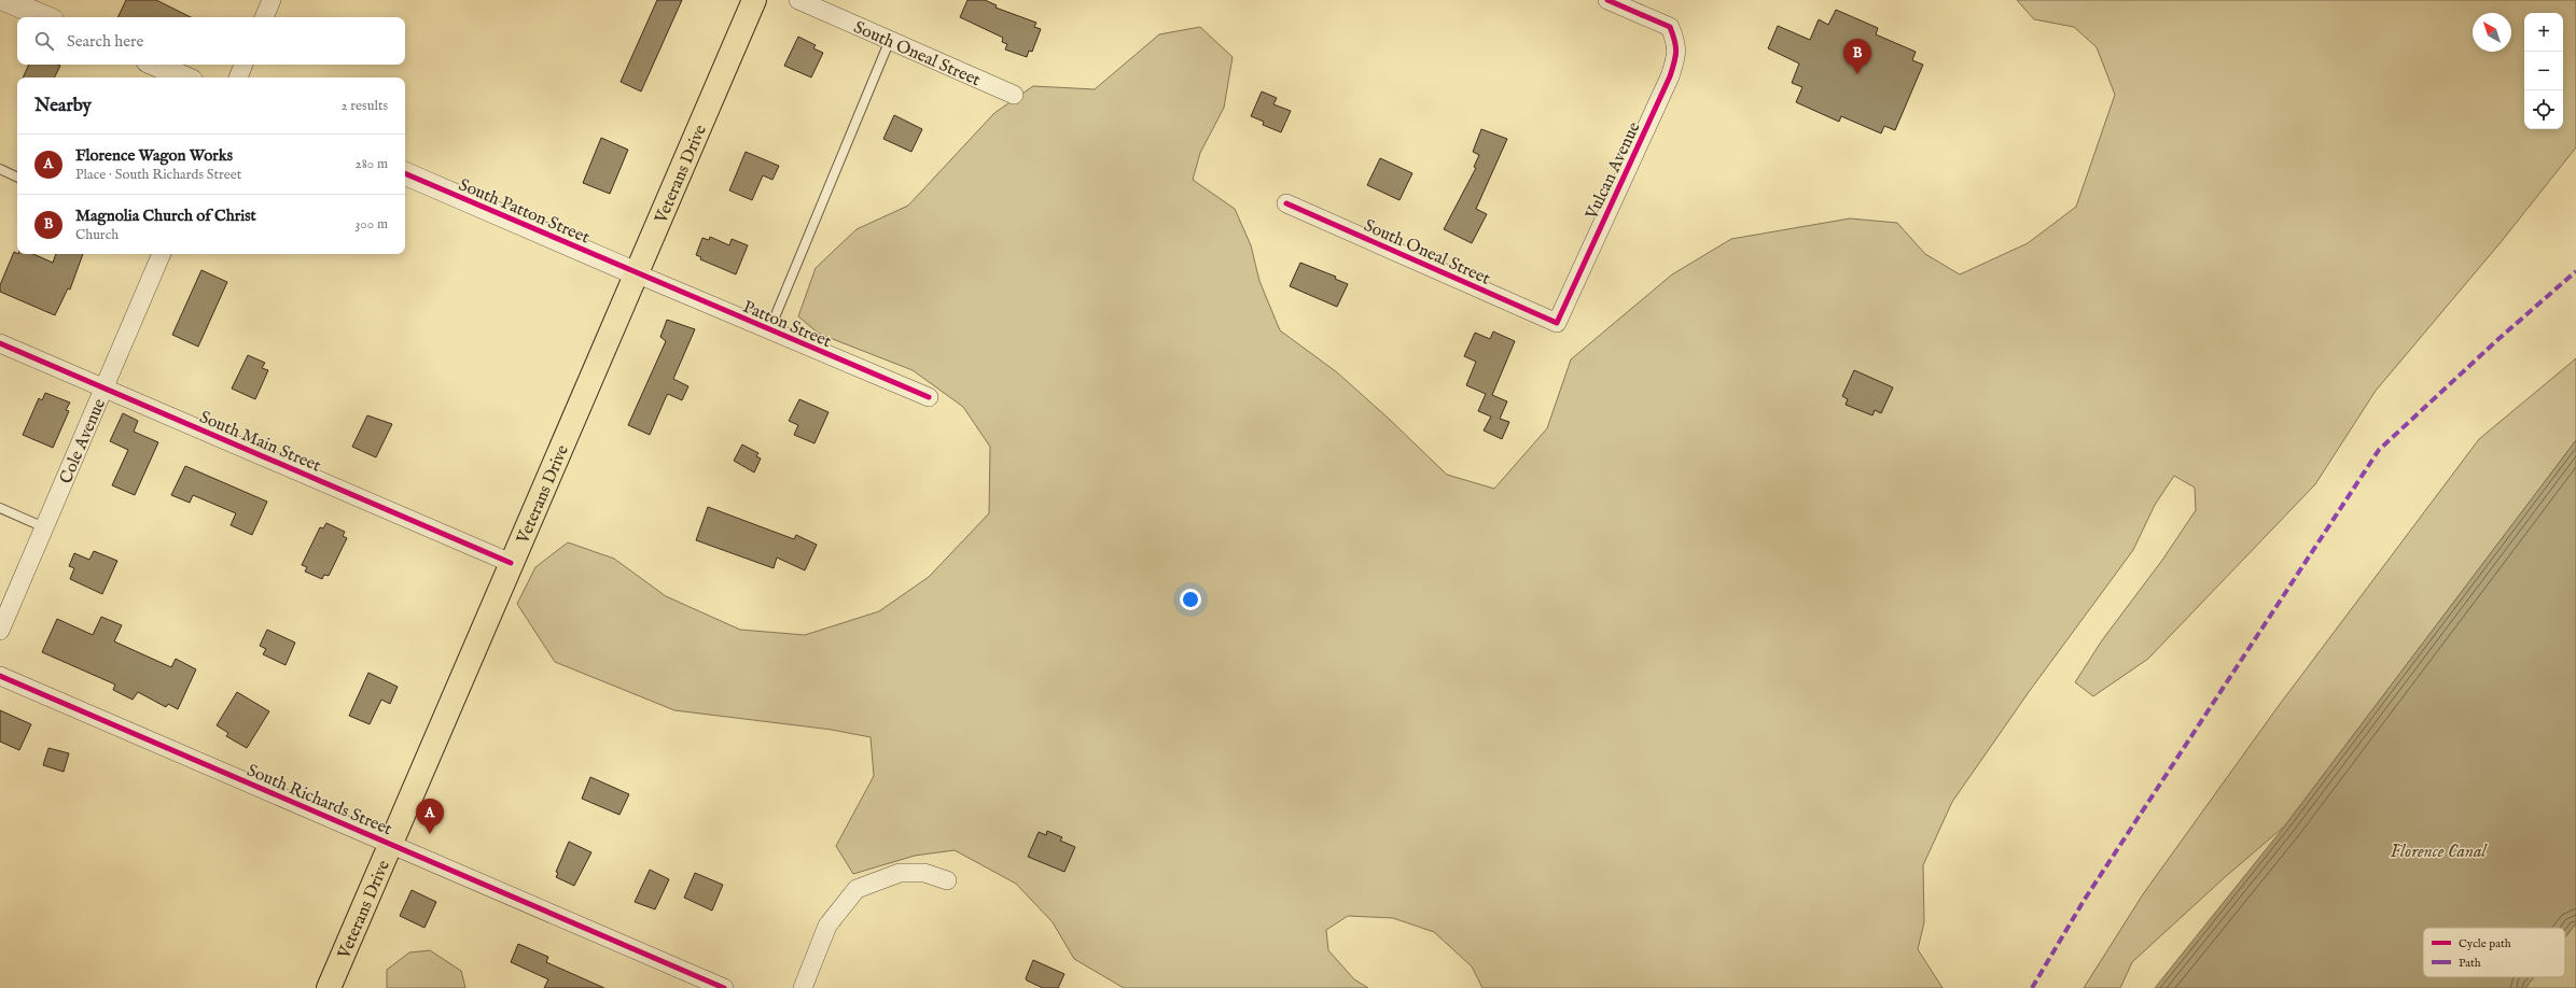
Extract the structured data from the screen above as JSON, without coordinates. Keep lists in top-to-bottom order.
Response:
{
  "streets": {
    "main road": ["Veterans Drive"],
    "street": [
      "South Oneal Street",
      "Vulcan Avenue",
      "South Patton Street",
      "Patton Street",
      "Cole Avenue",
      "South Main Street",
      "South Richards Street"
    ]
  },
  "crossings": [
    ["South Oneal Street", "Vulcan Avenue"],
    ["Veterans Drive", "South Patton Street"],
    ["Veterans Drive", "Patton Street"],
    ["Veterans Drive", "South Main Street"],
    ["Veterans Drive", "South Richards Street"],
    ["South Patton Street", "Patton Street"],
    ["Cole Avenue", "South Main Street"]
  ],
  "water": ["Florence Canal"],
  "legend": ["Cycle path", "Path"],
  "north": "top left",
  "page": {
    "map_buttons": ["+", "−"],
    "search": "Search here",
    "pins": ["B", "A"],
    "heading": ["Nearby", "2 results"],
    "list": [
      {
        "mark": "A",
        "name": "Florence Wagon Works",
        "note": "Place · South Richards Street",
        "value": "280 m"
      },
      {
        "mark": "B",
        "name": "Magnolia Church of Christ",
        "note": "Church",
        "value": "300 m"
      }
    ]
  }
}
